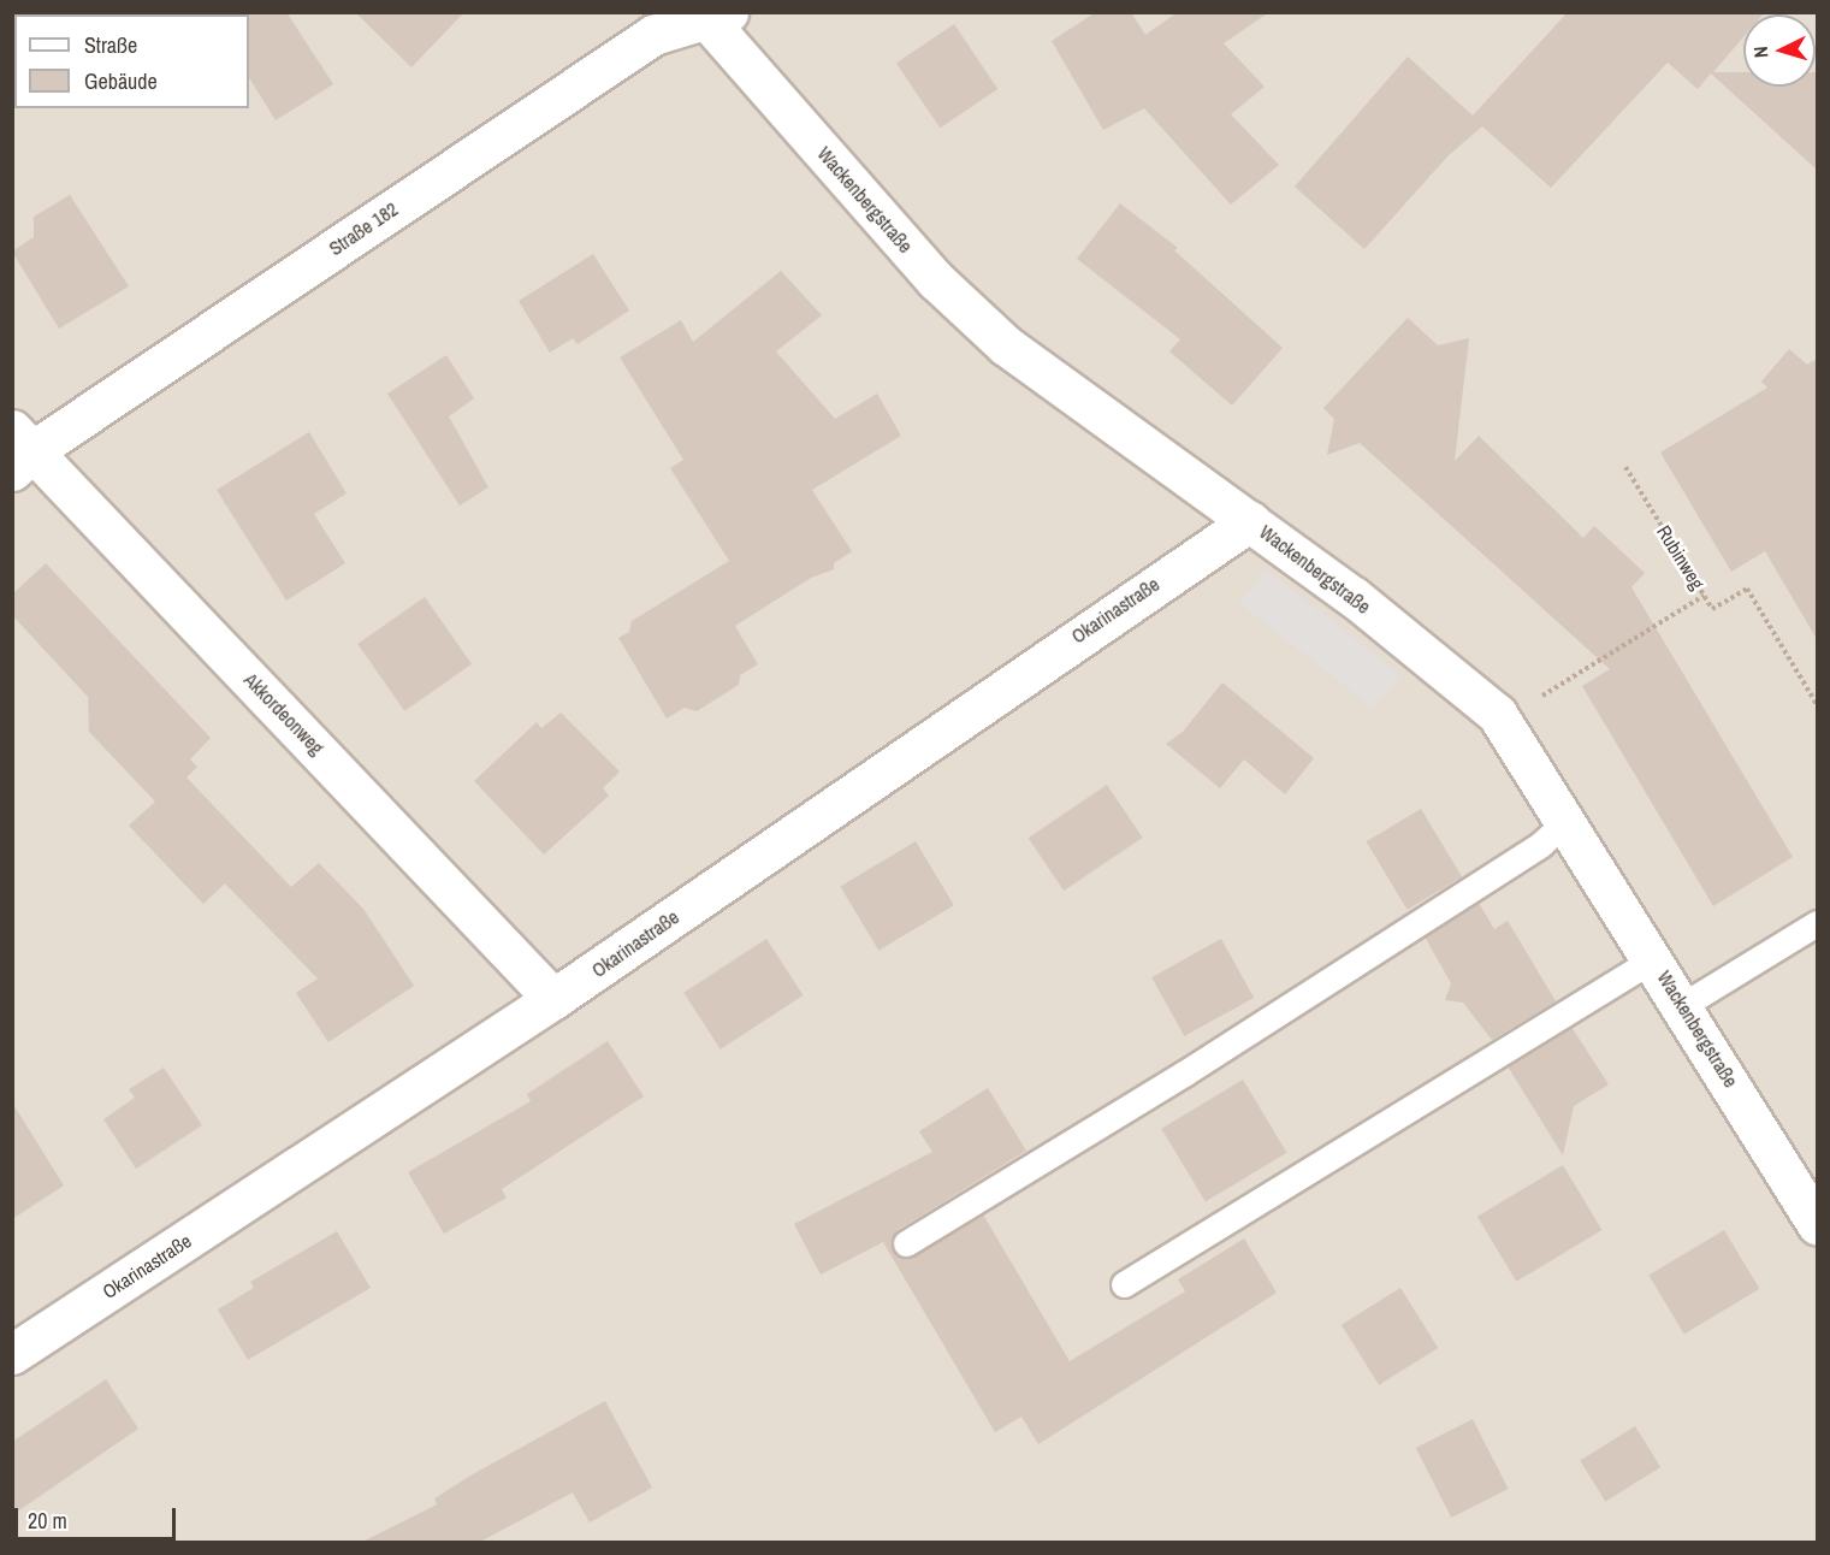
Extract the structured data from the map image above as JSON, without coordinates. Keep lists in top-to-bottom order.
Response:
{
  "streets": {
    "street": [
      "Wackenbergstraße",
      "Straße 182",
      "Okarinastraße",
      "Akkordeonweg"
    ],
    "path": ["Rubinweg"]
  },
  "crossings": [
    ["Wackenbergstraße", "Straße 182"],
    ["Wackenbergstraße", "Okarinastraße"],
    ["Straße 182", "Akkordeonweg"],
    ["Okarinastraße", "Akkordeonweg"]
  ],
  "legend": ["Straße", "Gebäude"],
  "scale_bar": "20 m",
  "north": "left"
}
